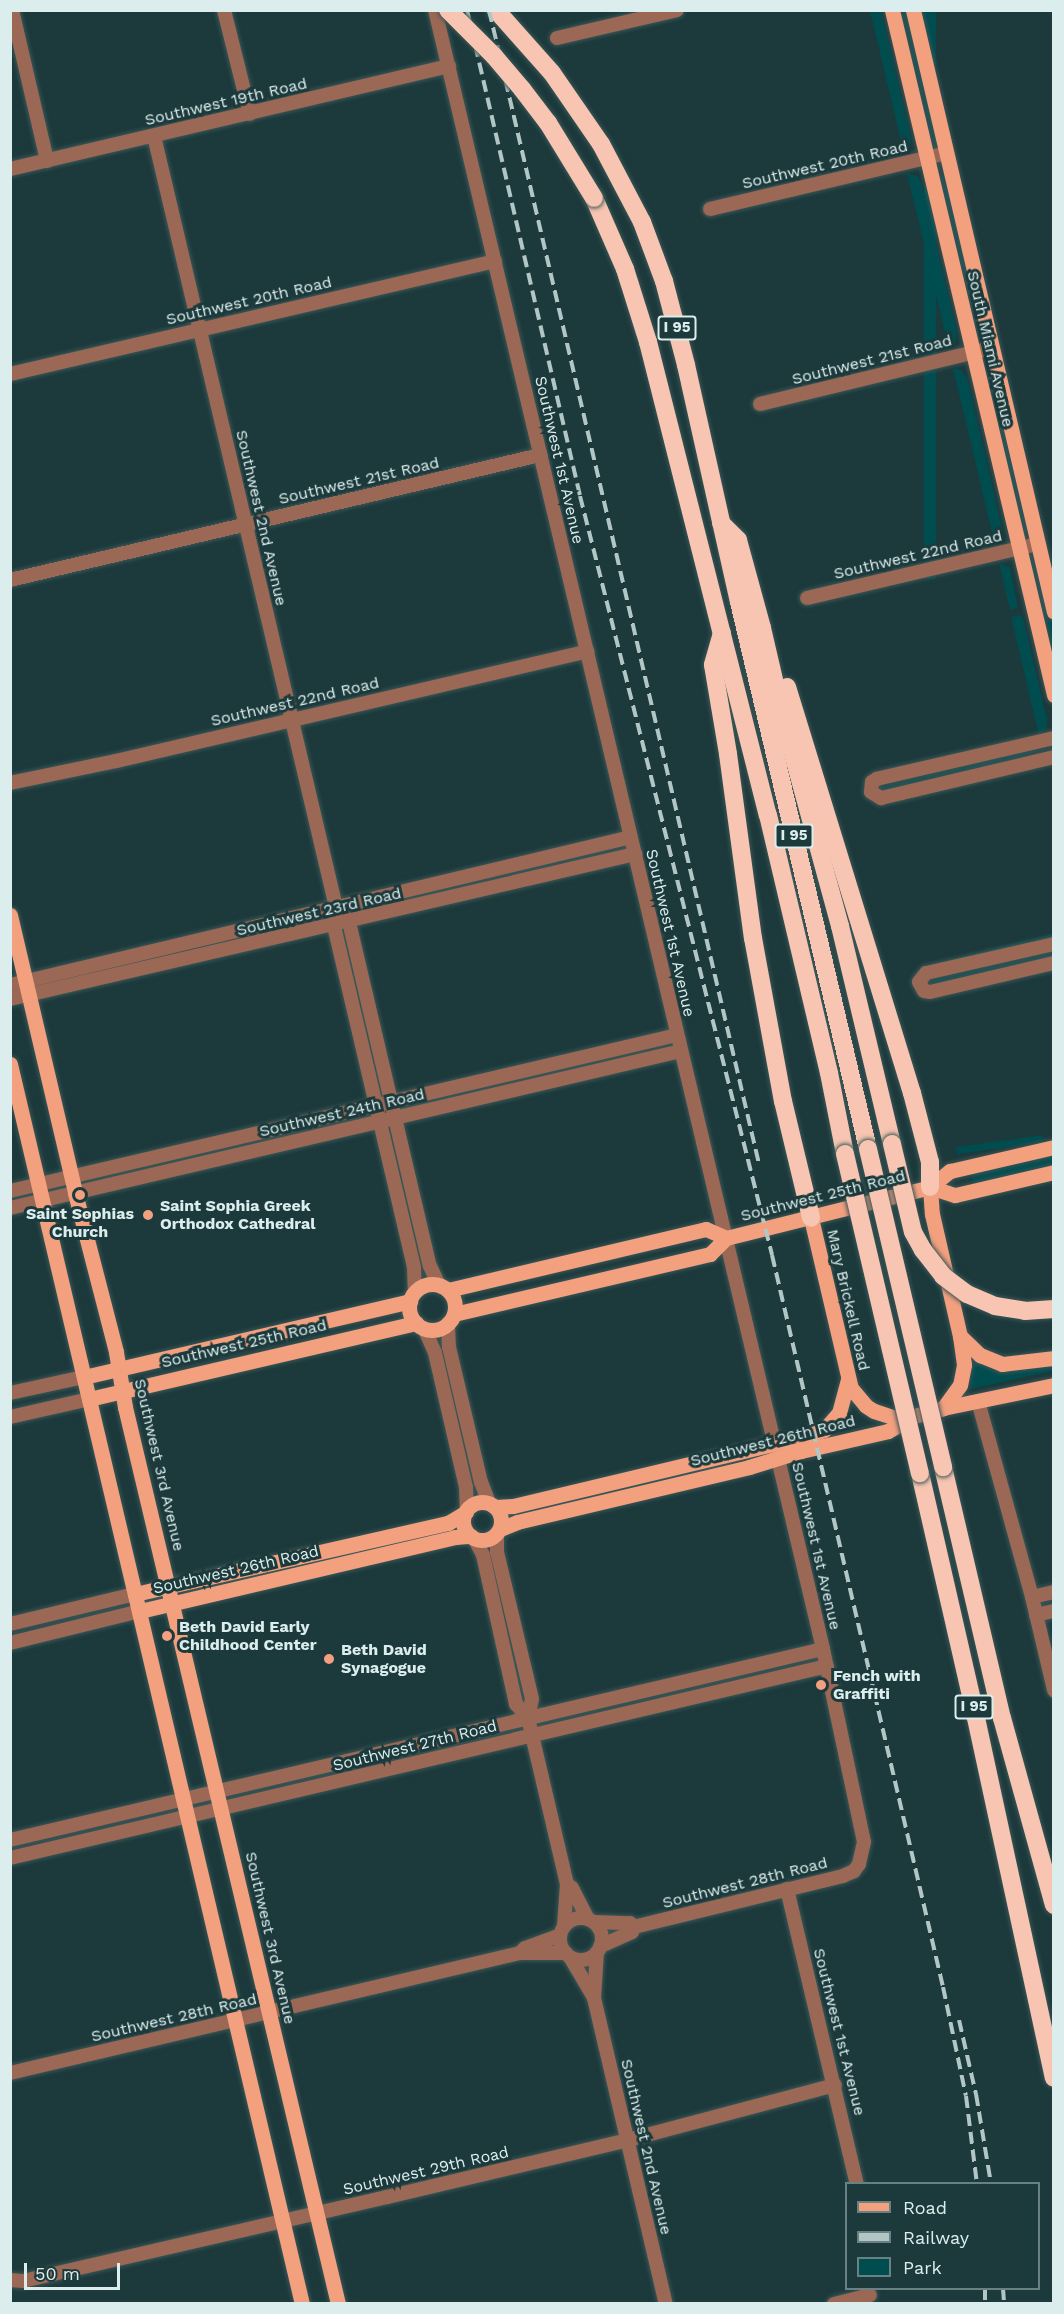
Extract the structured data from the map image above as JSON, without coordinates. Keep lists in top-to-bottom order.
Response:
{
  "streets": {
    "highway": ["I 95"],
    "main road": [
      "South Miami Avenue",
      "Southwest 25th Road",
      "Mary Brickell Road",
      "Southwest 26th Road",
      "Southwest 3rd Avenue"
    ],
    "street": [
      "Southwest 19th Road",
      "Southwest 20th Road",
      "Southwest 21st Road",
      "Southwest 1st Avenue",
      "Southwest 2nd Avenue",
      "Southwest 22nd Road",
      "Southwest 23rd Road",
      "Southwest 24th Road",
      "Southwest 27th Road",
      "Southwest 28th Road",
      "Southwest 29th Road"
    ]
  },
  "crossings": [
    ["Southwest 19th Road", "Southwest 1st Avenue"],
    ["Southwest 19th Road", "Southwest 2nd Avenue"],
    ["Southwest 20th Road", "South Miami Avenue"],
    ["Southwest 20th Road", "Southwest 1st Avenue"],
    ["Southwest 20th Road", "Southwest 2nd Avenue"],
    ["South Miami Avenue", "Southwest 21st Road"],
    ["South Miami Avenue", "Southwest 22nd Road"],
    ["Southwest 21st Road", "Southwest 1st Avenue"],
    ["Southwest 21st Road", "Southwest 2nd Avenue"],
    ["Southwest 1st Avenue", "Southwest 22nd Road"],
    ["Southwest 1st Avenue", "Southwest 23rd Road"],
    ["Southwest 1st Avenue", "Southwest 24th Road"],
    ["Southwest 1st Avenue", "Southwest 25th Road"],
    ["Southwest 1st Avenue", "Southwest 26th Road"],
    ["Southwest 1st Avenue", "Southwest 27th Road"],
    ["Southwest 1st Avenue", "Southwest 28th Road"],
    ["Southwest 1st Avenue", "Southwest 29th Road"],
    ["Southwest 2nd Avenue", "Southwest 22nd Road"],
    ["Southwest 2nd Avenue", "Southwest 23rd Road"],
    ["Southwest 2nd Avenue", "Southwest 24th Road"],
    ["Southwest 2nd Avenue", "Southwest 25th Road"],
    ["Southwest 2nd Avenue", "Southwest 28th Road"],
    ["Southwest 2nd Avenue", "Southwest 29th Road"],
    ["Southwest 23rd Road", "Southwest 3rd Avenue"],
    ["Southwest 24th Road", "Southwest 3rd Avenue"],
    ["Southwest 25th Road", "Mary Brickell Road"],
    ["Southwest 25th Road", "Southwest 3rd Avenue"],
    ["Mary Brickell Road", "Southwest 26th Road"],
    ["Southwest 26th Road", "Southwest 3rd Avenue"],
    ["Southwest 3rd Avenue", "Southwest 27th Road"],
    ["Southwest 3rd Avenue", "Southwest 28th Road"],
    ["Southwest 3rd Avenue", "Southwest 29th Road"]
  ],
  "places": [
    "Saint Sophias Church",
    "Saint Sophia Greek Orthodox Cathedral",
    "Beth David Early Childhood Center",
    "Beth David Synagogue",
    "Fench with Graffiti"
  ],
  "legend": ["Road", "Railway", "Park"],
  "scale_bar": "50 m"
}
